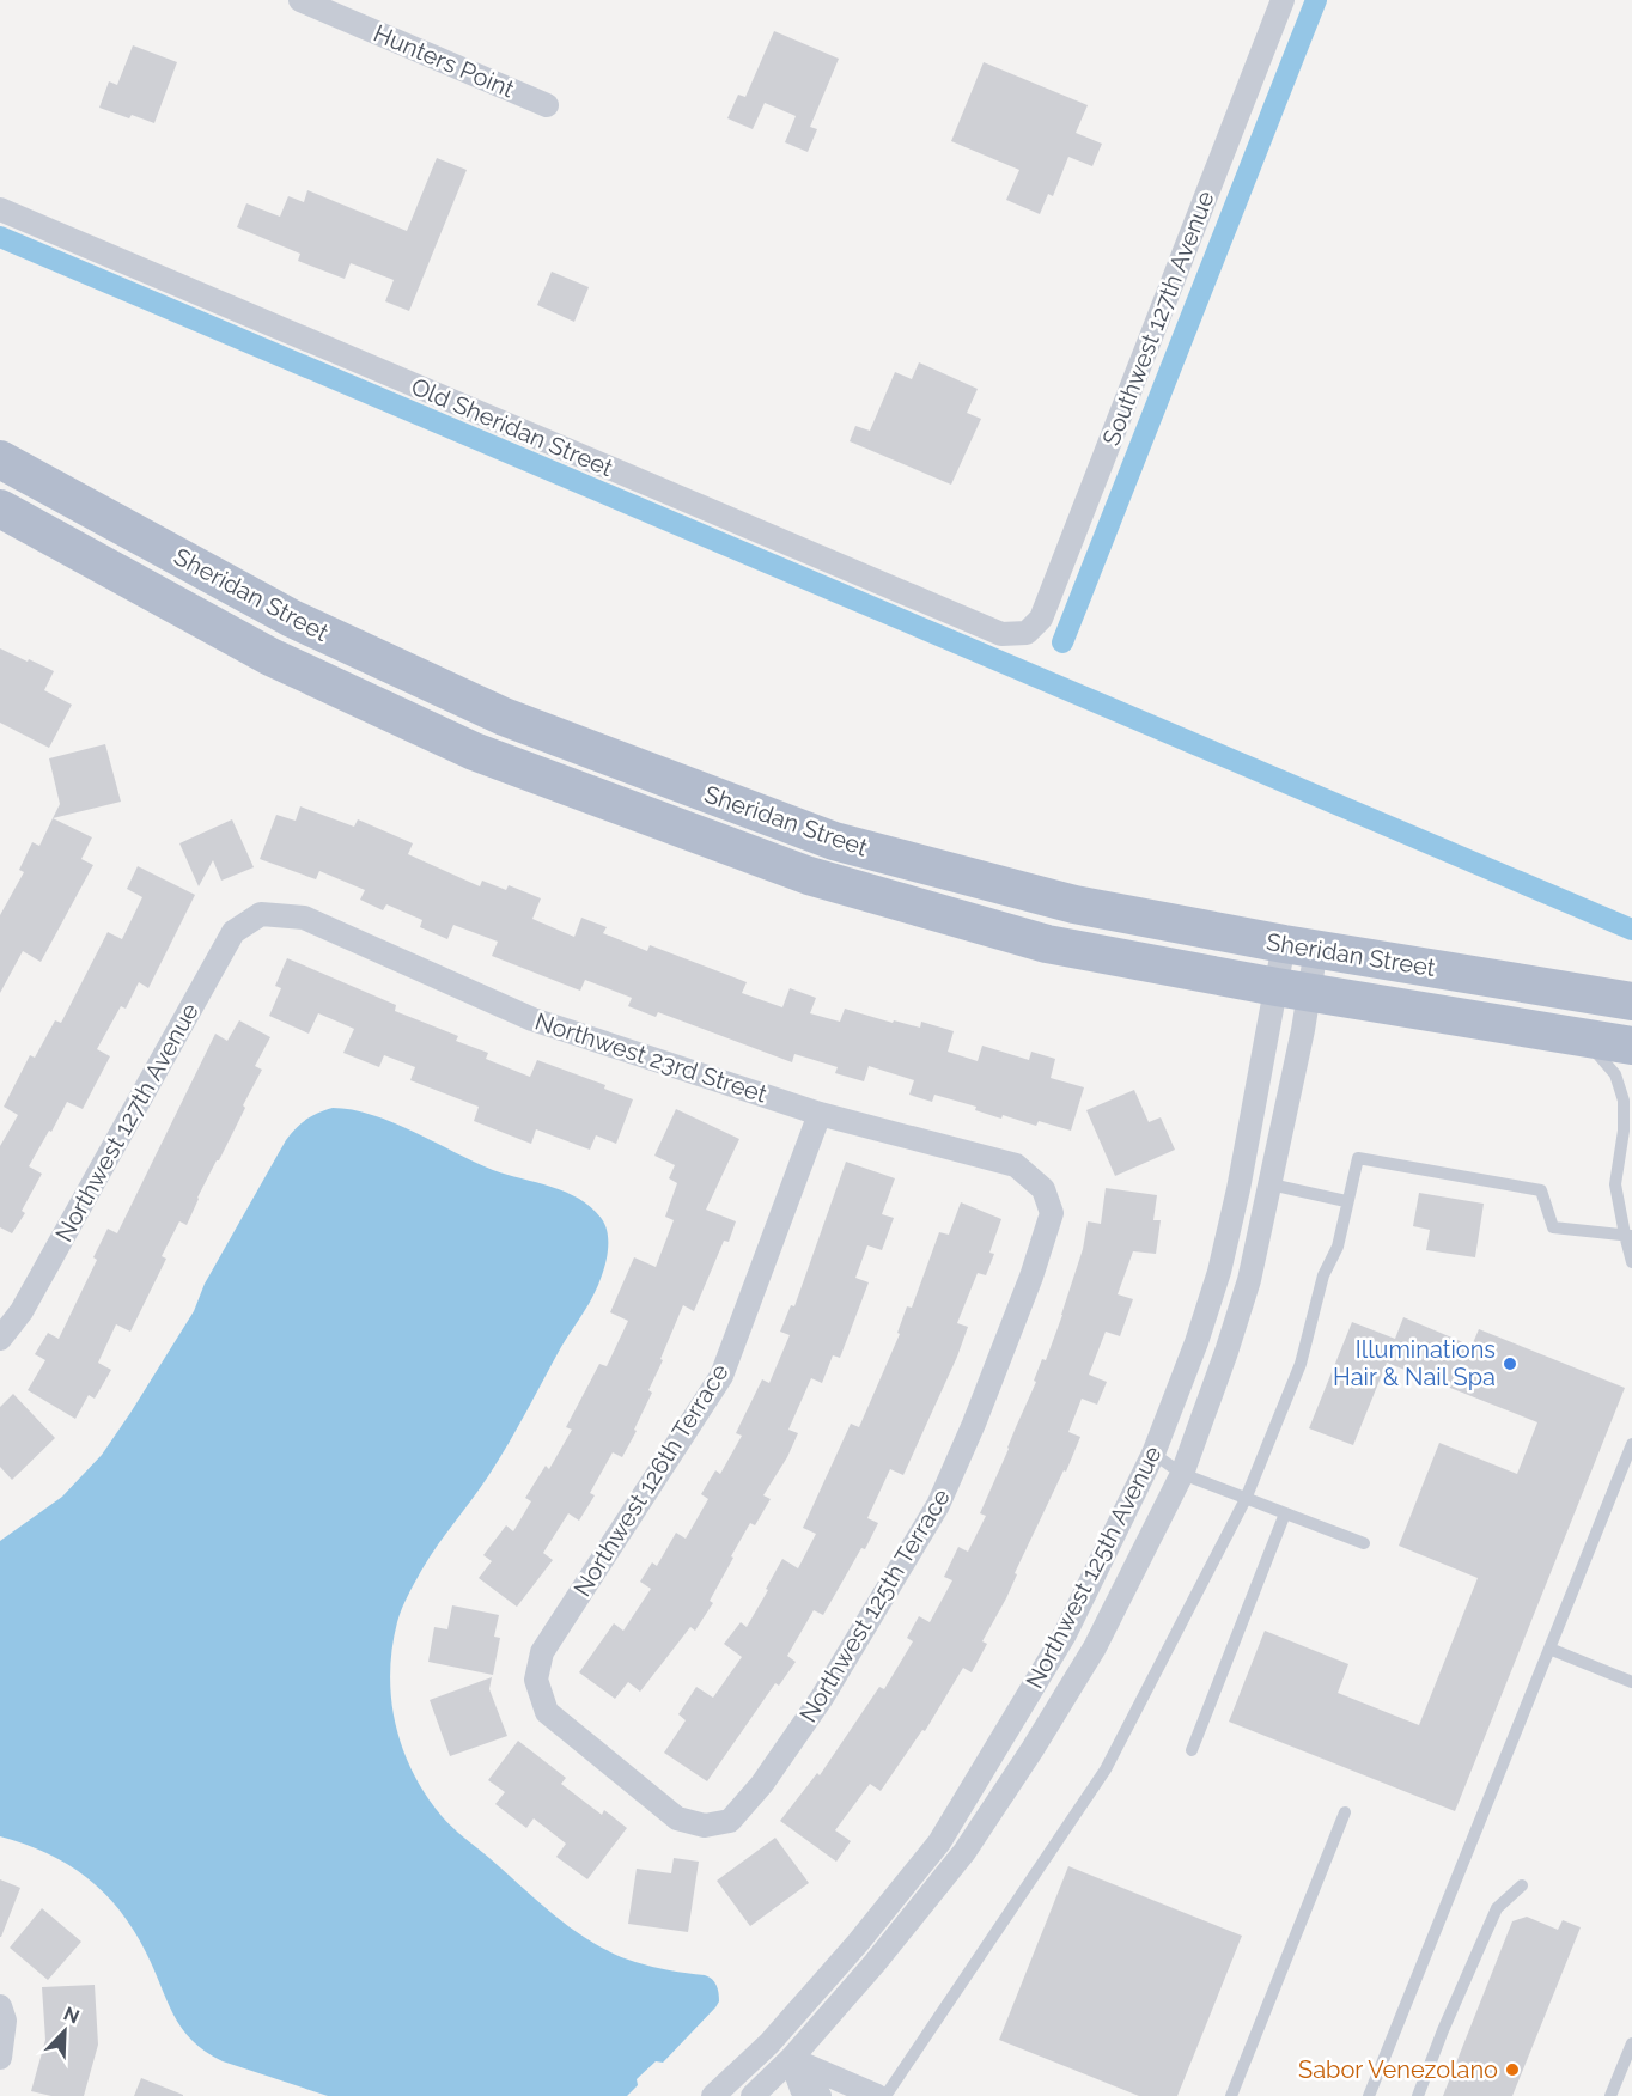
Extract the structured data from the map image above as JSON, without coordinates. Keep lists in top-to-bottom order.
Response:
{
  "streets": {
    "main road": ["Sheridan Street"],
    "street": [
      "Hunters Point",
      "Southwest 127th Avenue",
      "Old Sheridan Street",
      "Northwest 23rd Street",
      "Northwest 127th Avenue",
      "Northwest 126th Terrace",
      "Northwest 125th Avenue",
      "Northwest 125th Terrace"
    ]
  },
  "crossings": [
    ["Southwest 127th Avenue", "Old Sheridan Street"],
    ["Sheridan Street", "Northwest 125th Avenue"],
    ["Northwest 23rd Street", "Northwest 127th Avenue"],
    ["Northwest 23rd Street", "Northwest 126th Terrace"],
    ["Northwest 23rd Street", "Northwest 125th Terrace"],
    ["Northwest 126th Terrace", "Northwest 125th Terrace"]
  ],
  "places": ["Illuminations Hair & Nail Spa", "Sabor Venezolano"],
  "north": "top right"
}
